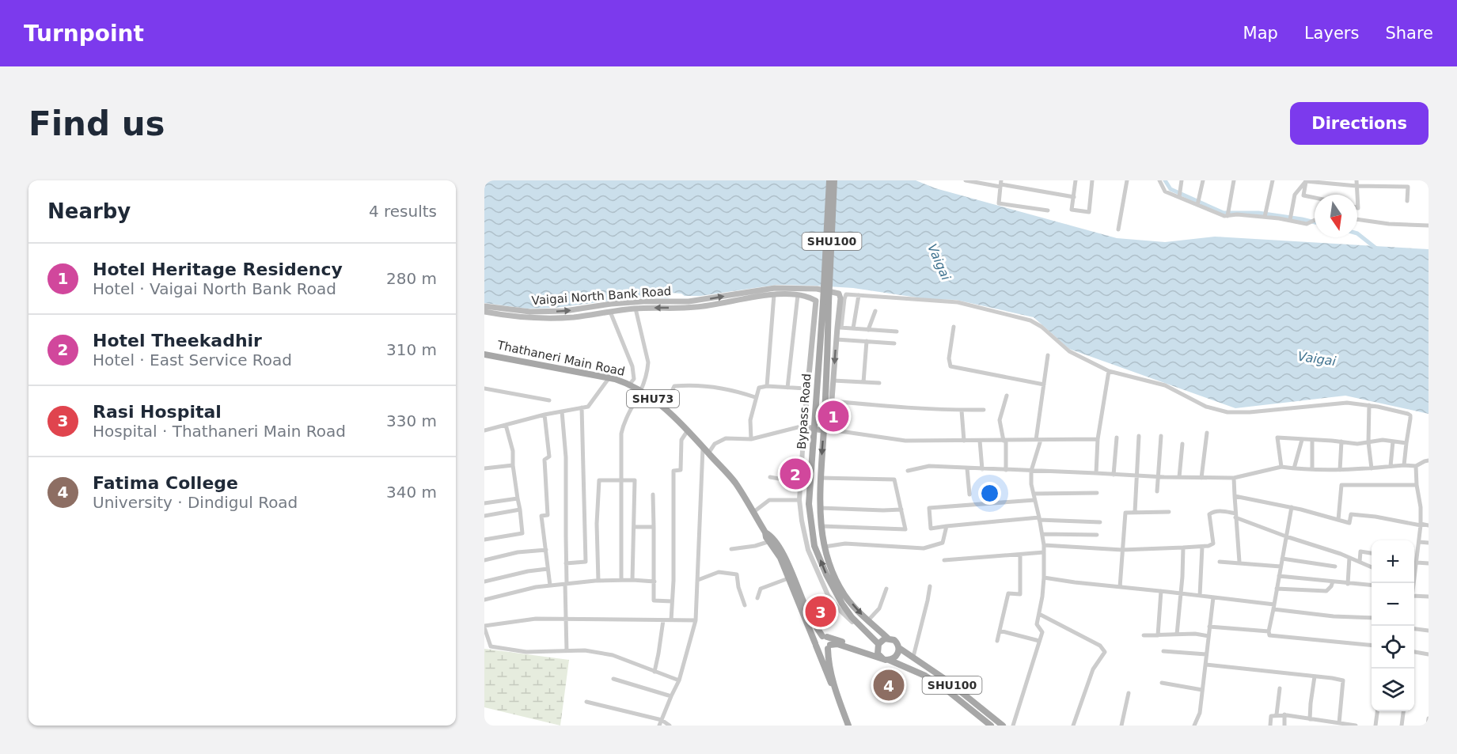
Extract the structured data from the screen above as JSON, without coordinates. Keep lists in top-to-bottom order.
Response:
{
  "streets": {
    "main road": [
      "SHU100",
      "Vaigai North Bank Road",
      "Thathaneri Main Road",
      "SHU73",
      "Bypass Road"
    ]
  },
  "crossings": [
    ["SHU100", "Bypass Road"],
    ["Vaigai North Bank Road", "Bypass Road"],
    ["Thathaneri Main Road", "SHU73"]
  ],
  "water": ["Vaigai"],
  "north": "bottom",
  "page": {
    "header": "Turnpoint",
    "nav": ["Map", "Layers", "Share"],
    "buttons": "Directions",
    "title": "Find us",
    "heading": ["Nearby", "4 results"],
    "list": [
      {
        "mark": "1",
        "name": "Hotel Heritage Residency",
        "note": "Hotel · Vaigai North Bank Road",
        "value": "280 m"
      },
      {
        "mark": "2",
        "name": "Hotel Theekadhir",
        "note": "Hotel · East Service Road",
        "value": "310 m"
      },
      {
        "mark": "3",
        "name": "Rasi Hospital",
        "note": "Hospital · Thathaneri Main Road",
        "value": "330 m"
      },
      {
        "mark": "4",
        "name": "Fatima College",
        "note": "University · Dindigul Road",
        "value": "340 m"
      }
    ],
    "pins": [
      "1",
      "2",
      "3",
      "4"
    ],
    "map_buttons": ["+", "−"]
  }
}
